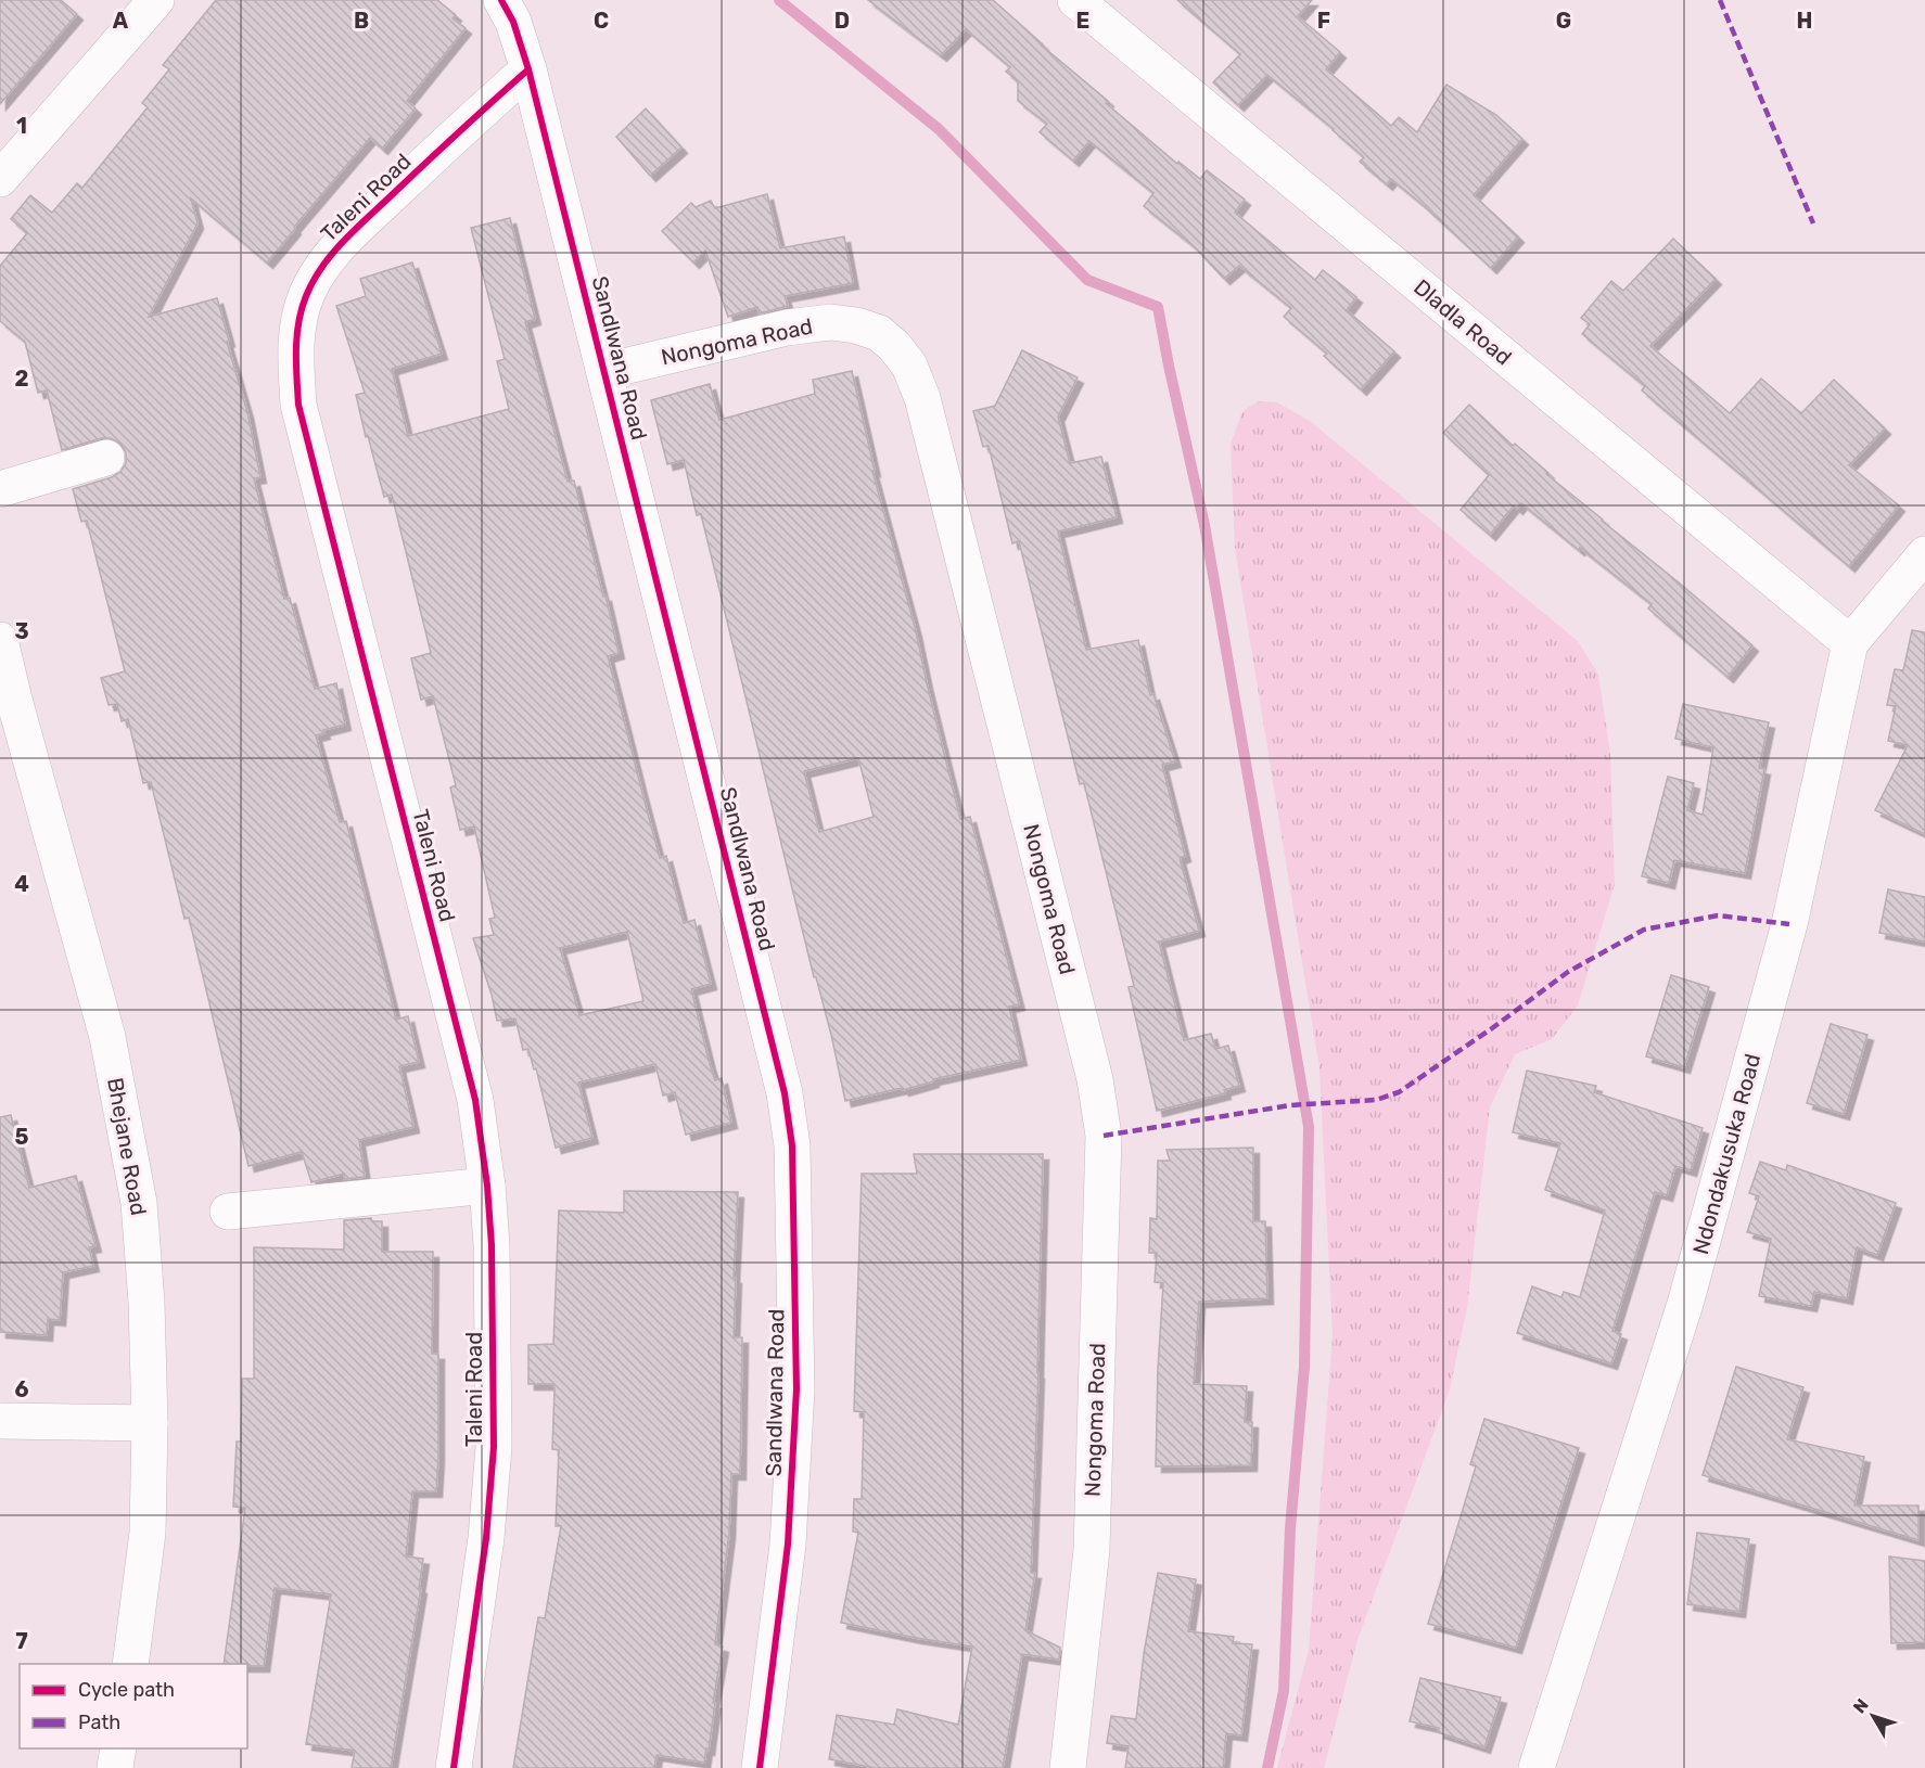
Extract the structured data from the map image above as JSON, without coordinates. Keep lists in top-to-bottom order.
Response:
{
  "streets": {
    "street": [
      "Taleni Road",
      "Dladla Road",
      "Nongoma Road",
      "Sandlwana Road",
      "Bhejane Road",
      "Ndondakusuka Road"
    ]
  },
  "crossings": [
    ["Taleni Road", "Sandlwana Road"],
    ["Dladla Road", "Ndondakusuka Road"],
    ["Nongoma Road", "Sandlwana Road"]
  ],
  "legend": ["Cycle path", "Path"],
  "north": "top left",
  "grid": {
    "columns": [
      "A",
      "B",
      "C",
      "D",
      "E",
      "F",
      "G",
      "H"
    ],
    "rows": [
      "1",
      "2",
      "3",
      "4",
      "5",
      "6",
      "7"
    ]
  }
}
